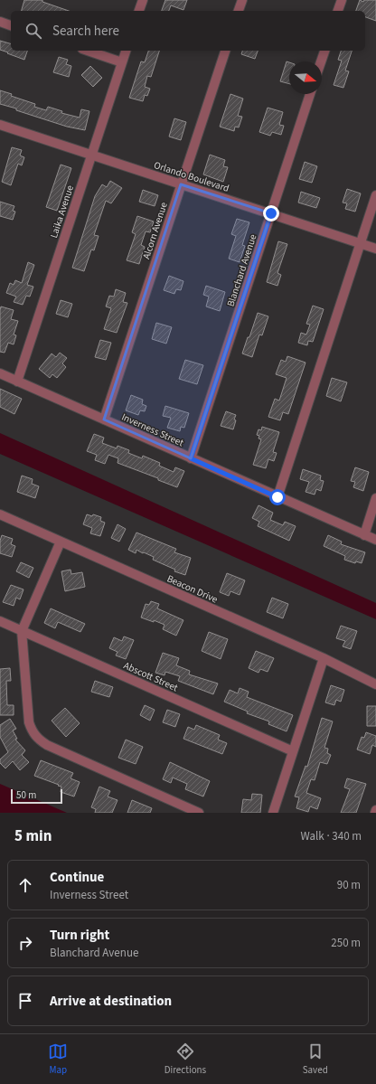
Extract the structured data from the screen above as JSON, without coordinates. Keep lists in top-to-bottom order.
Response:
{
  "streets": {
    "street": [
      "Orlando Boulevard",
      "Laika Avenue",
      "Alcorn Avenue",
      "Blanchard Avenue",
      "Inverness Street",
      "Beacon Drive",
      "Abscott Street"
    ]
  },
  "crossings": [
    ["Orlando Boulevard", "Laika Avenue"],
    ["Orlando Boulevard", "Alcorn Avenue"],
    ["Orlando Boulevard", "Blanchard Avenue"],
    ["Laika Avenue", "Inverness Street"],
    ["Alcorn Avenue", "Inverness Street"],
    ["Blanchard Avenue", "Inverness Street"]
  ],
  "scale_bar": "50 m",
  "north": "right",
  "page": {
    "search": "Search here",
    "scale": "50 m",
    "heading": ["5 min", "Walk · 340 m"],
    "list": [
      ["Continue", "Inverness Street", "90 m"],
      ["Turn right", "Blanchard Avenue", "250 m"],
      "Arrive at destination"
    ],
    "nav": ["Map", "Directions", "Saved"]
  }
}
